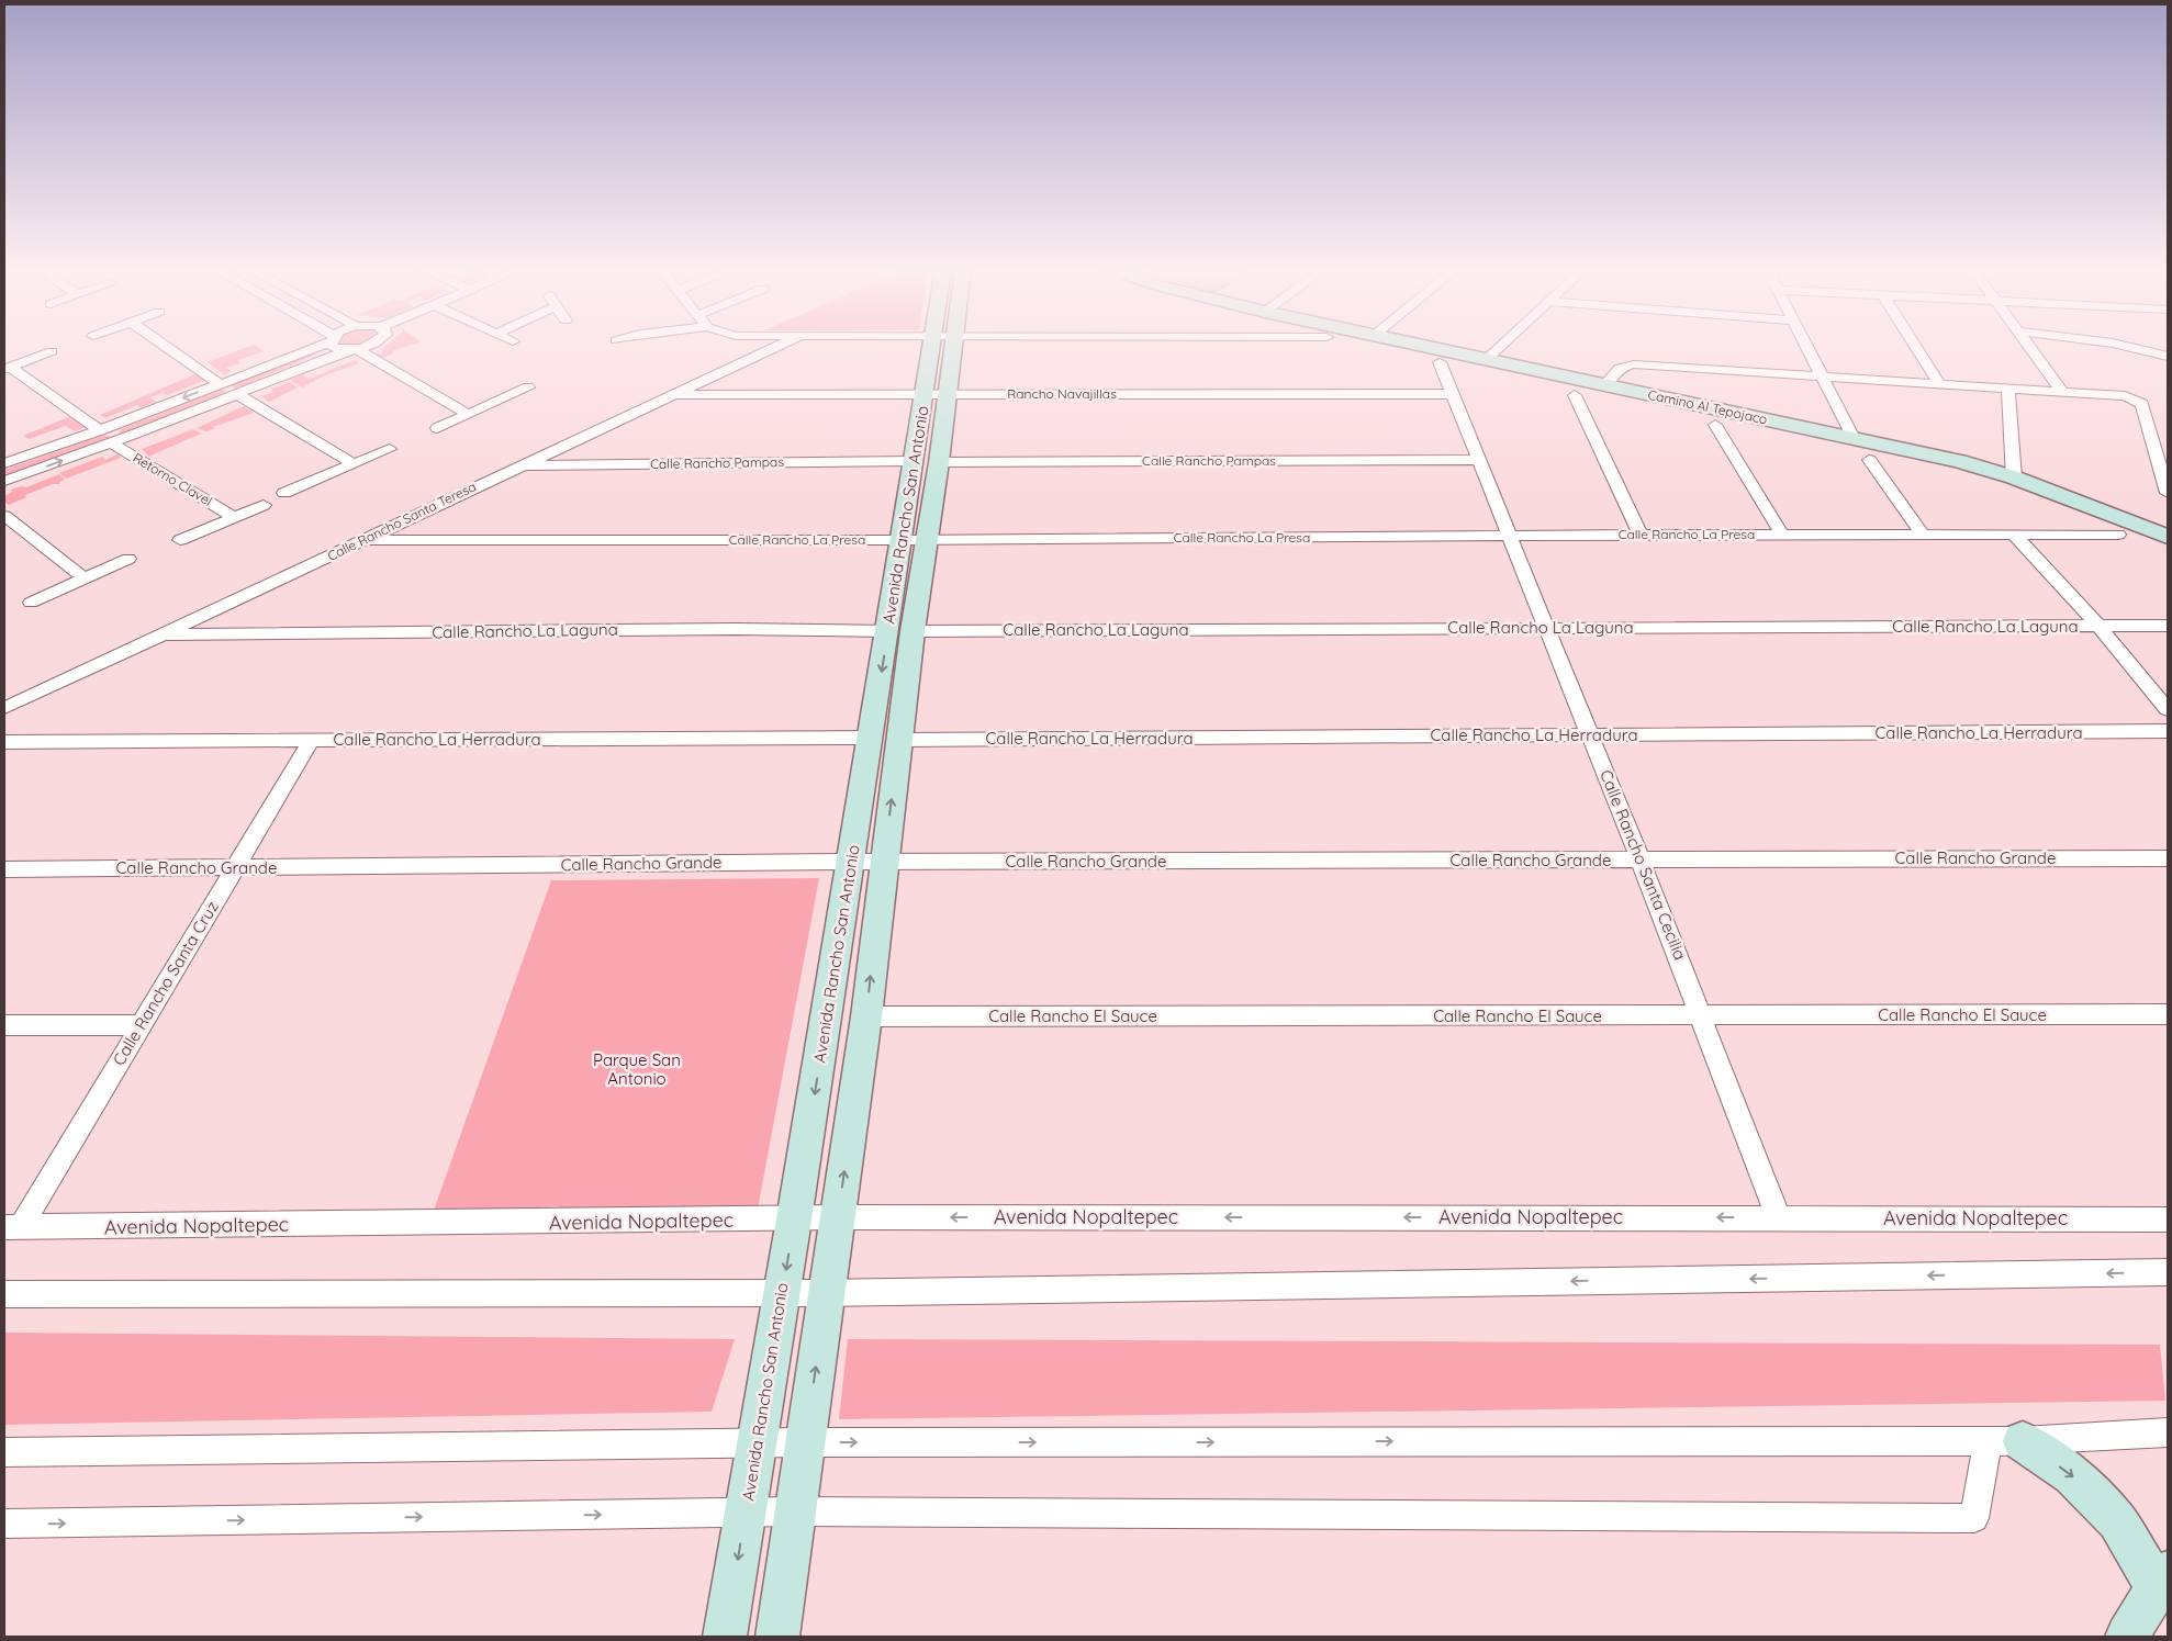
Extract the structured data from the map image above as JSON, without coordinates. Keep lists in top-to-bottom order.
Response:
{
  "streets": {
    "street": [
      "Rancho Navajillas",
      "Camino Al Tepojaco",
      "Calle Rancho Pampas",
      "Retorno Clavel",
      "Avenida Rancho San Antonio",
      "Calle Rancho Santa Teresa",
      "Calle Rancho La Presa",
      "Calle Rancho La Laguna",
      "Calle Rancho La Herradura",
      "Calle Rancho Grande",
      "Calle Rancho Santa Cecilia",
      "Calle Rancho Santa Cruz",
      "Calle Rancho El Sauce",
      "Avenida Nopaltepec"
    ]
  },
  "crossings": [
    ["Rancho Navajillas", "Avenida Rancho San Antonio"],
    ["Rancho Navajillas", "Calle Rancho Santa Teresa"],
    ["Rancho Navajillas", "Calle Rancho Santa Cecilia"],
    ["Calle Rancho Pampas", "Avenida Rancho San Antonio"],
    ["Calle Rancho Pampas", "Calle Rancho Santa Teresa"],
    ["Calle Rancho Pampas", "Calle Rancho Santa Cecilia"],
    ["Avenida Rancho San Antonio", "Calle Rancho La Presa"],
    ["Avenida Rancho San Antonio", "Calle Rancho La Laguna"],
    ["Avenida Rancho San Antonio", "Calle Rancho La Herradura"],
    ["Avenida Rancho San Antonio", "Calle Rancho Grande"],
    ["Avenida Rancho San Antonio", "Calle Rancho El Sauce"],
    ["Avenida Rancho San Antonio", "Avenida Nopaltepec"],
    ["Calle Rancho Santa Teresa", "Calle Rancho La Presa"],
    ["Calle Rancho Santa Teresa", "Calle Rancho La Laguna"],
    ["Calle Rancho La Presa", "Calle Rancho Santa Cecilia"],
    ["Calle Rancho La Laguna", "Calle Rancho Santa Cecilia"],
    ["Calle Rancho La Herradura", "Calle Rancho Santa Cecilia"],
    ["Calle Rancho La Herradura", "Calle Rancho Santa Cruz"],
    ["Calle Rancho Grande", "Calle Rancho Santa Cecilia"],
    ["Calle Rancho Grande", "Calle Rancho Santa Cruz"],
    ["Calle Rancho Santa Cecilia", "Calle Rancho El Sauce"],
    ["Calle Rancho Santa Cecilia", "Avenida Nopaltepec"],
    ["Calle Rancho Santa Cruz", "Avenida Nopaltepec"]
  ],
  "parks": ["Parque San Antonio"]
}
